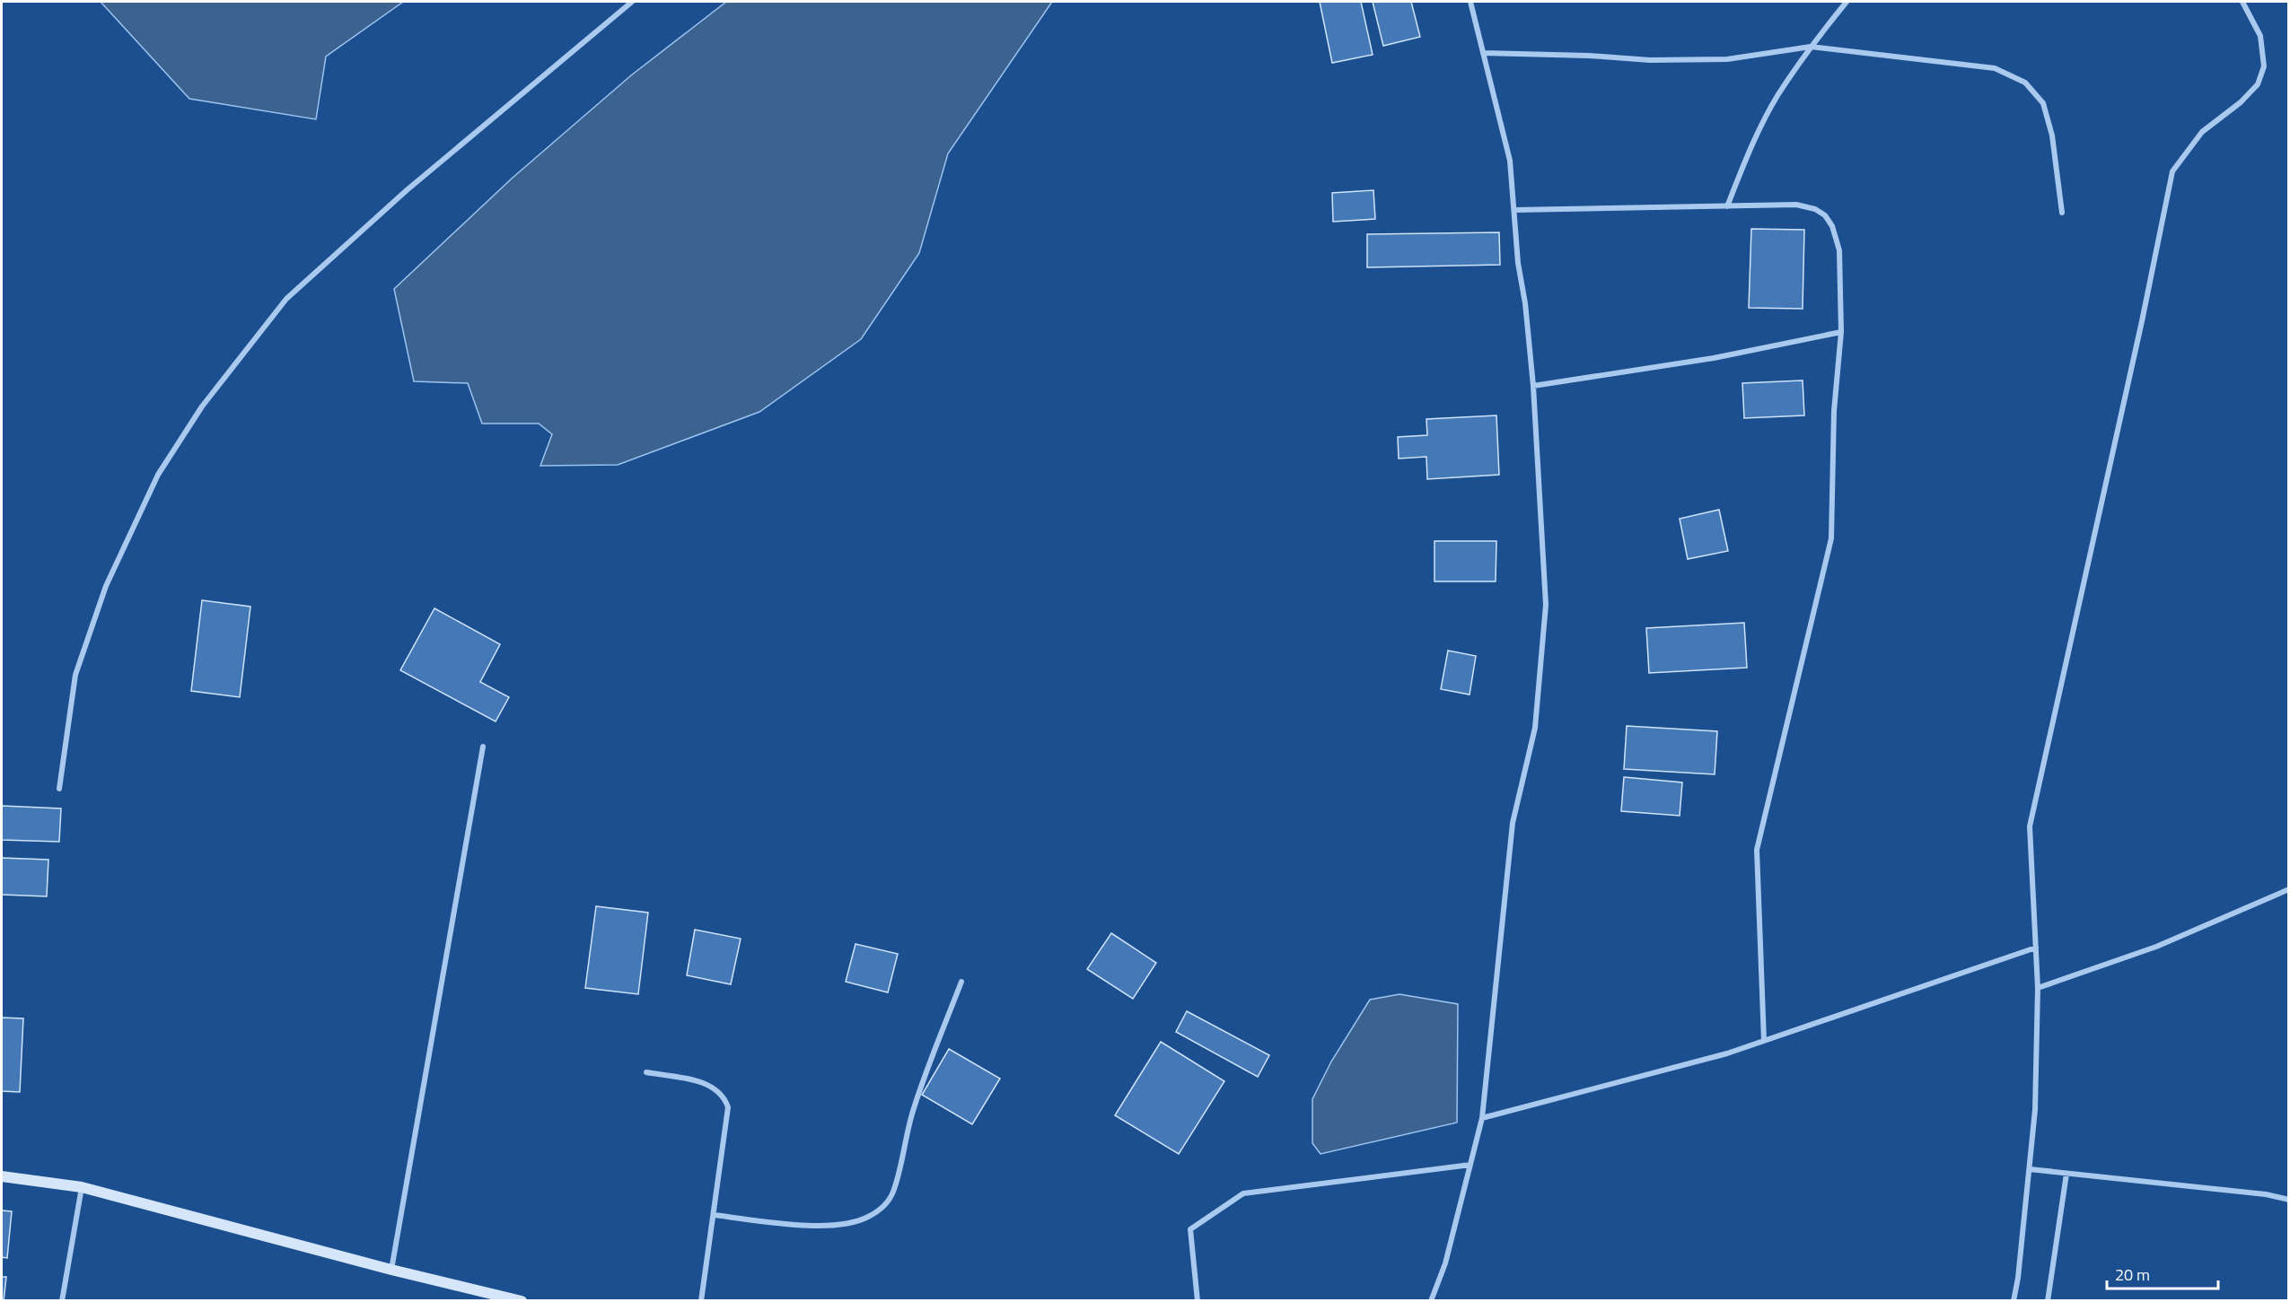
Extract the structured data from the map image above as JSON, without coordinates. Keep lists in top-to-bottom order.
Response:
{
  "scale_bar": "20 m"
}
